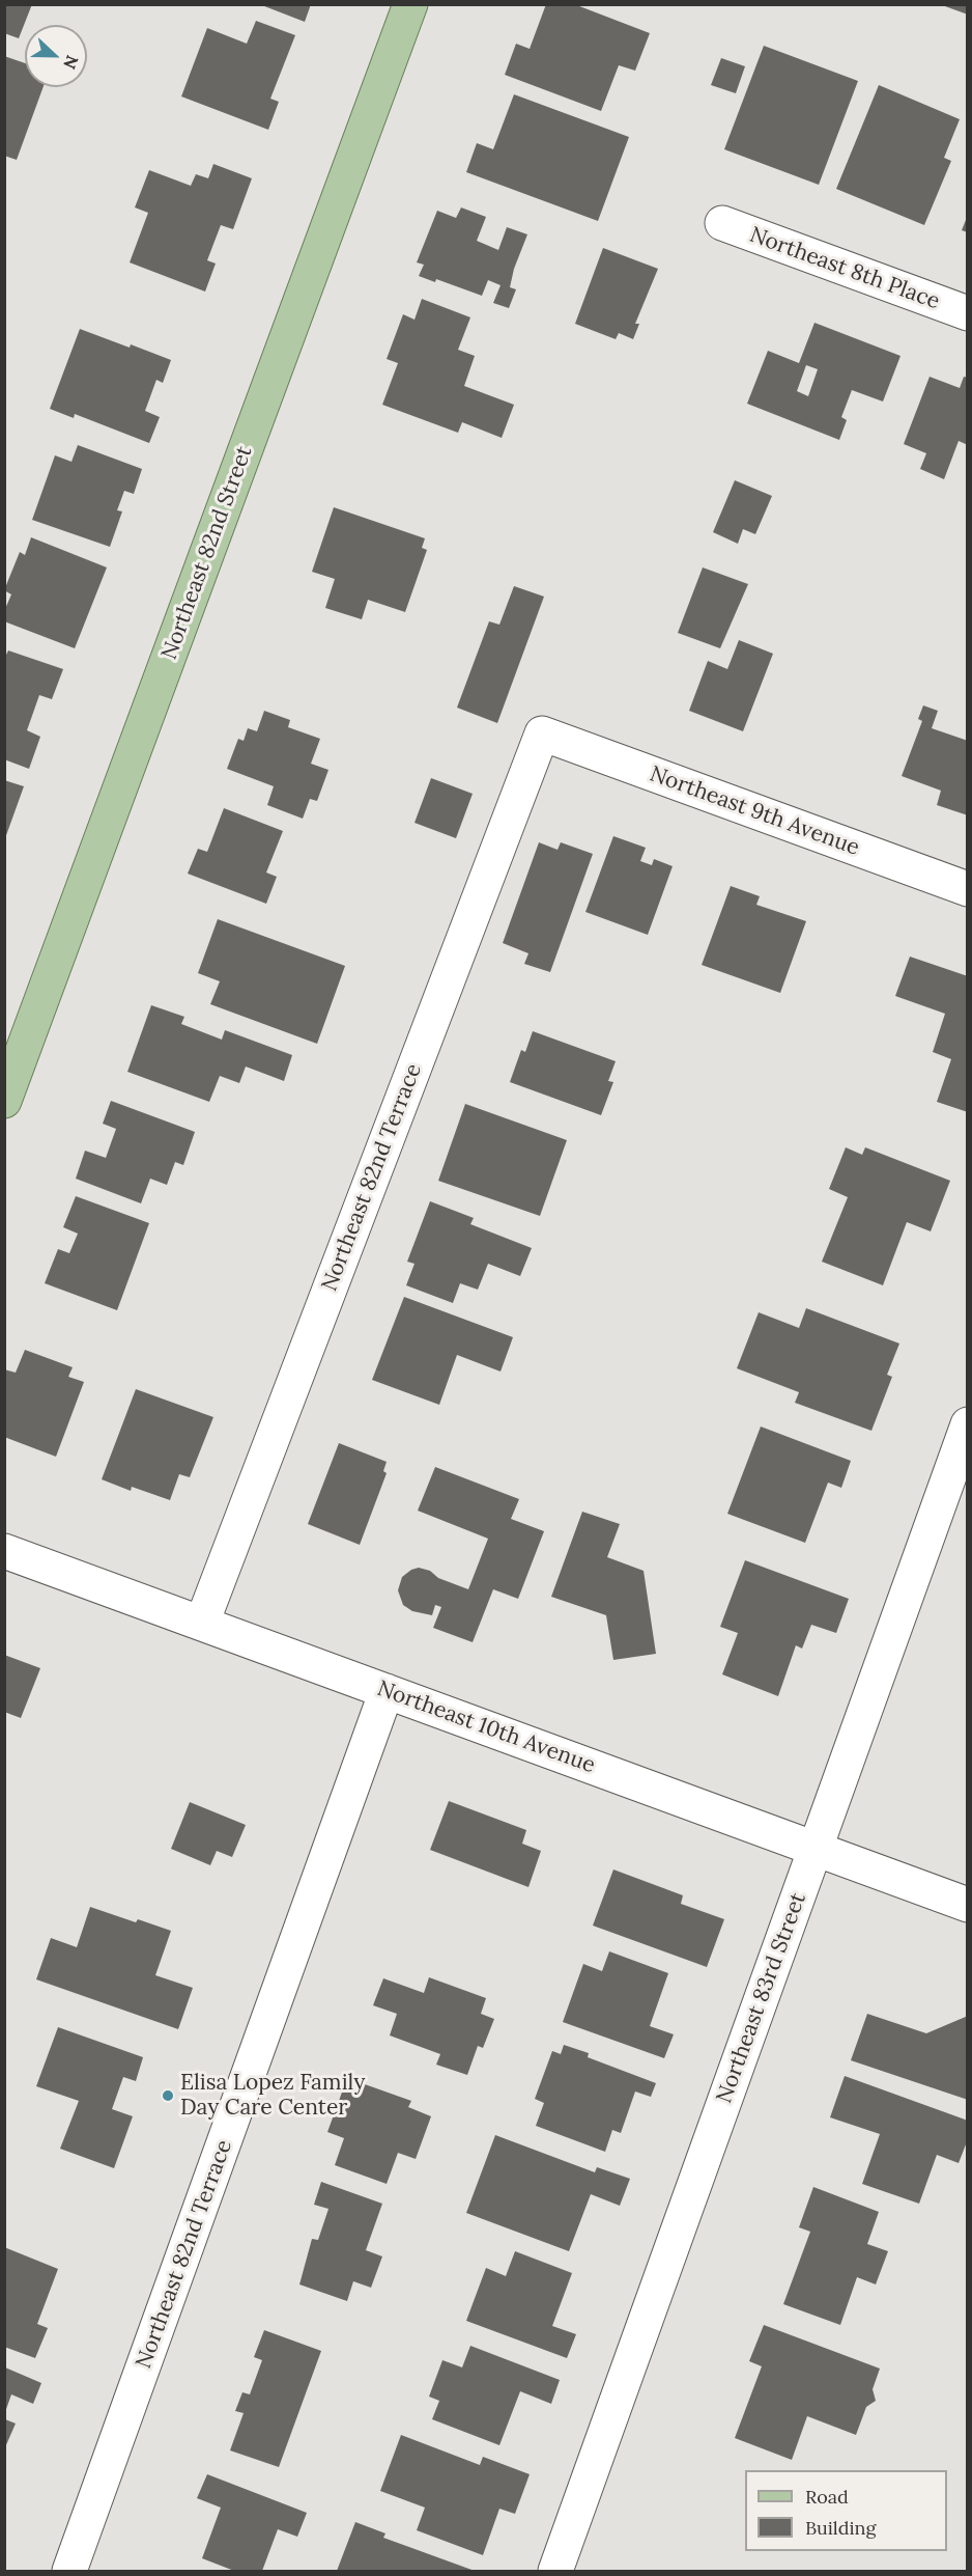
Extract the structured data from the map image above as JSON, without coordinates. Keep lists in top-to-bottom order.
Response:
{
  "streets": {
    "main road": ["Northeast 82nd Street"],
    "street": [
      "Northeast 8th Place",
      "Northeast 9th Avenue",
      "Northeast 82nd Terrace",
      "Northeast 10th Avenue",
      "Northeast 83rd Street"
    ]
  },
  "crossings": [
    ["Northeast 9th Avenue", "Northeast 82nd Terrace"],
    ["Northeast 82nd Terrace", "Northeast 10th Avenue"],
    ["Northeast 10th Avenue", "Northeast 83rd Street"]
  ],
  "places": ["Elisa Lopez Family Day Care Center"],
  "legend": ["Road", "Building"],
  "north": "right"
}
